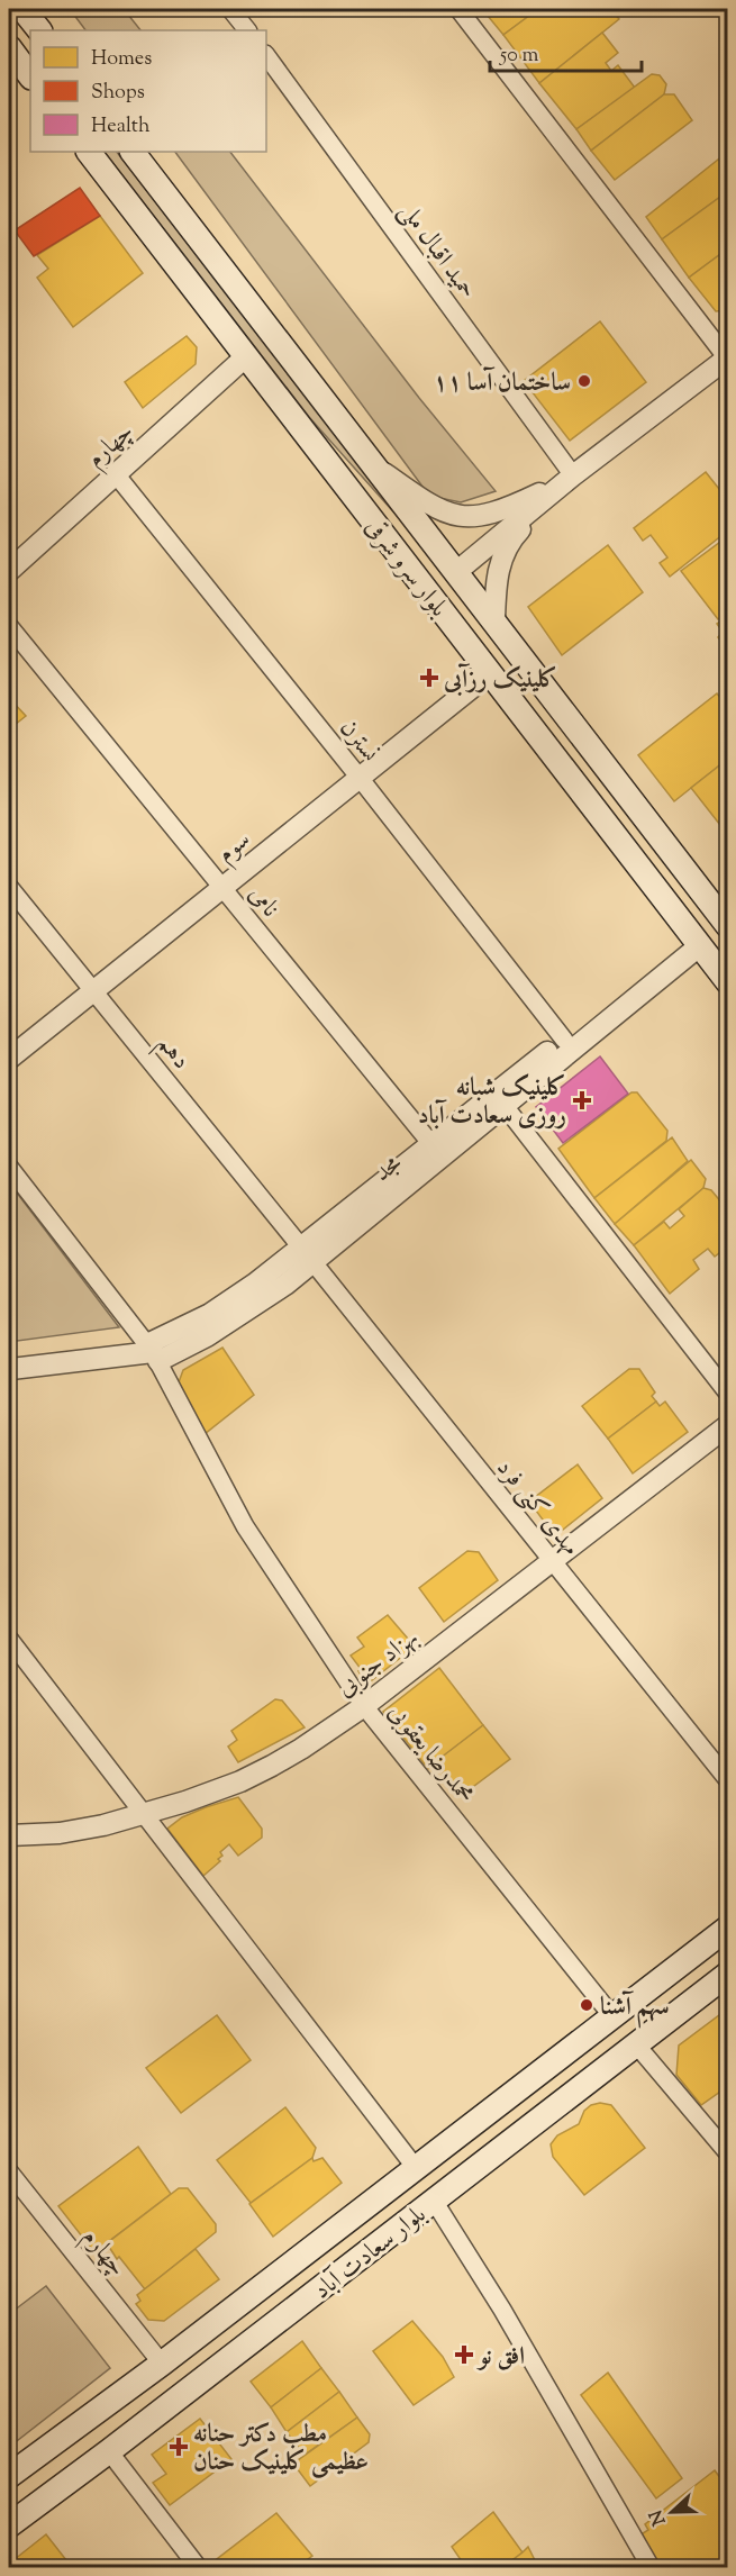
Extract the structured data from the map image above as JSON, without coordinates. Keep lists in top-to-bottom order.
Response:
{
  "streets": {
    "main road": ["بلوار سرو شرقی", "بلوار سعادت آباد"],
    "street": [
      "حمید اقبال ملی",
      "چهارم",
      "نسترن",
      "سوم",
      "نامی",
      "دهم",
      "مجد",
      "مهدی کنی فرد",
      "بهزاد جنوبی",
      "محمدرضا یعقوبی"
    ]
  },
  "crossings": [
    ["چهارم", "بلوار سرو شرقی"],
    ["چهارم", "نسترن"],
    ["چهارم", "بلوار سعادت آباد"],
    ["بلوار سرو شرقی", "سوم"],
    ["بلوار سرو شرقی", "مجد"],
    ["نسترن", "سوم"],
    ["نسترن", "مجد"],
    ["سوم", "نامی"],
    ["سوم", "دهم"],
    ["نامی", "مجد"],
    ["دهم", "مجد"],
    ["دهم", "مهدی کنی فرد"],
    ["مجد", "مهدی کنی فرد"],
    ["مجد", "محمدرضا یعقوبی"],
    ["مهدی کنی فرد", "بهزاد جنوبی"],
    ["بهزاد جنوبی", "محمدرضا یعقوبی"],
    ["محمدرضا یعقوبی", "بلوار سعادت آباد"]
  ],
  "places": {
    "other": ["ساختمان آسا ۱۱", "سهم آشنا"],
    "health": [
      "کلینیک رزآبی",
      "کلینیک شبانه روزی سعادت آباد",
      "افق نو",
      "مطب دکتر حنانه عظیمی کلینیک حنان"
    ]
  },
  "legend": ["Homes", "Shops", "Health"],
  "scale_bar": "50 m",
  "north": "left"
}
